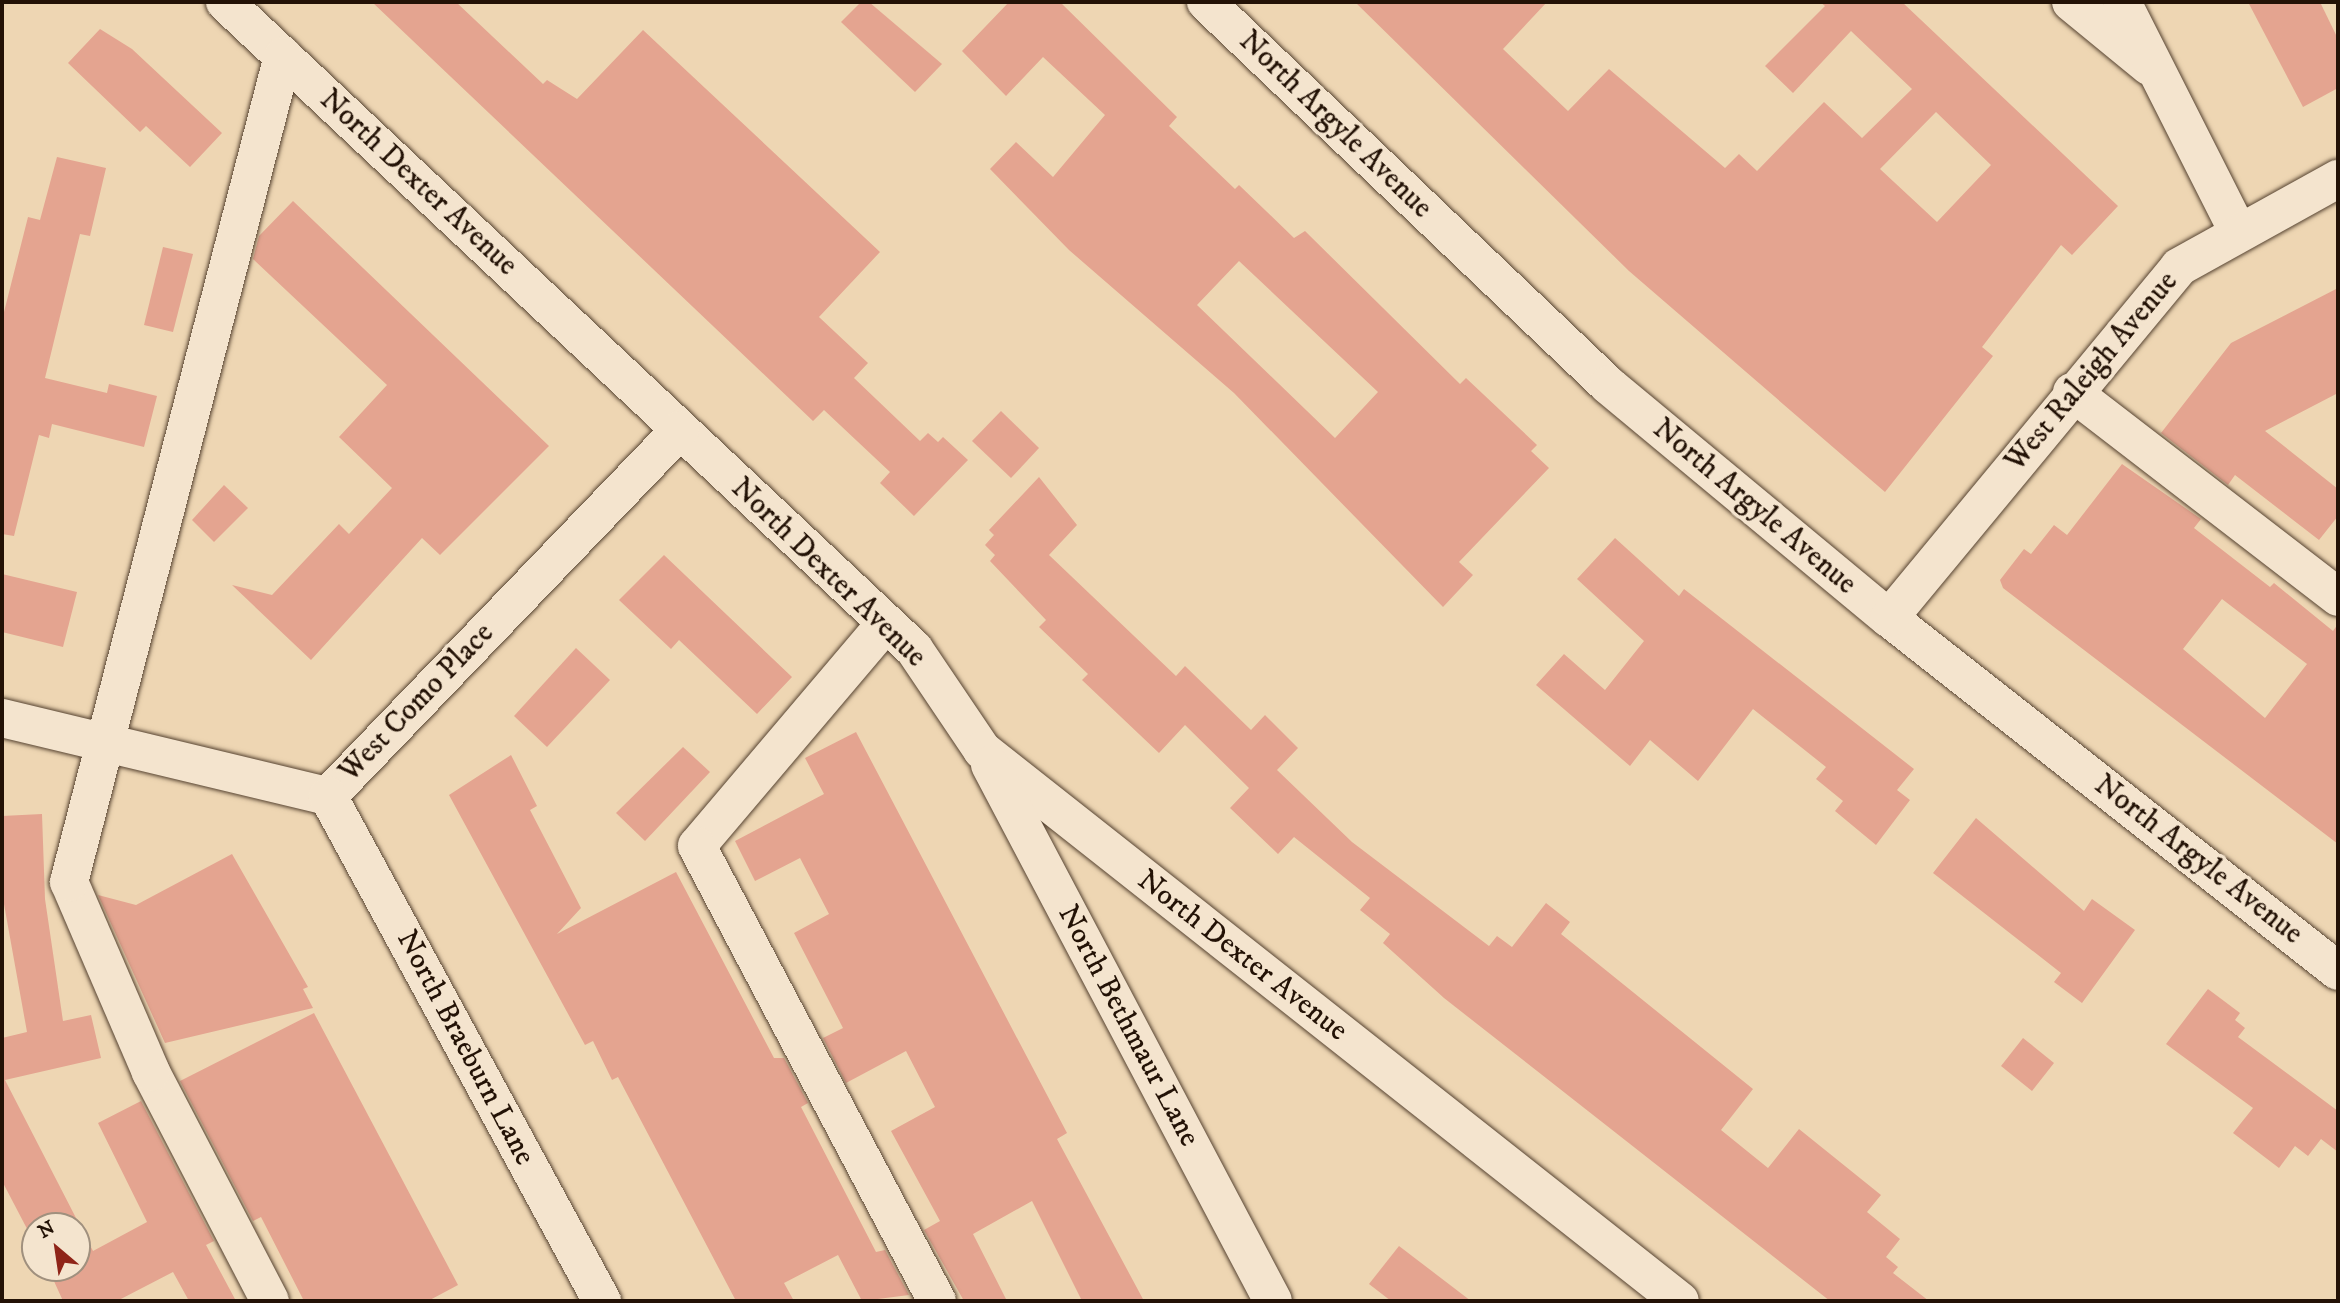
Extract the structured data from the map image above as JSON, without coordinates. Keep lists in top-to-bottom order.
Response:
{
  "streets": {
    "street": [
      "North Argyle Avenue",
      "North Dexter Avenue",
      "West Raleigh Avenue",
      "West Como Place",
      "North Bethmaur Lane",
      "North Braeburn Lane"
    ]
  },
  "crossings": [
    ["North Argyle Avenue", "West Raleigh Avenue"],
    ["North Dexter Avenue", "West Como Place"],
    ["North Dexter Avenue", "North Bethmaur Lane"],
    ["West Como Place", "North Braeburn Lane"]
  ],
  "north": "top left"
}
